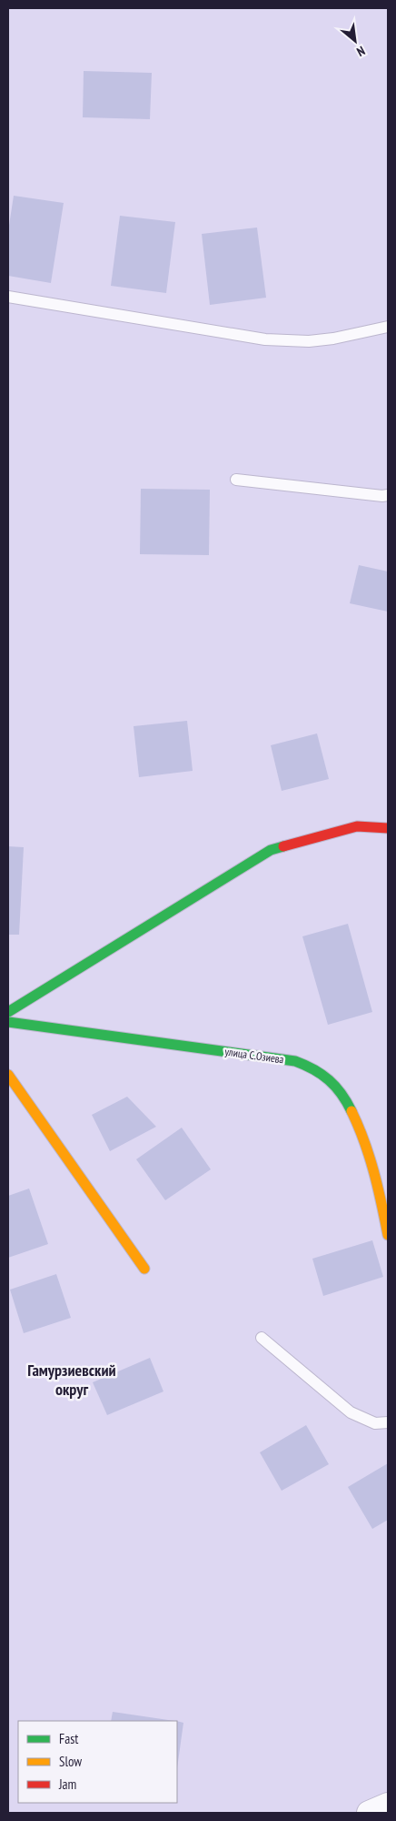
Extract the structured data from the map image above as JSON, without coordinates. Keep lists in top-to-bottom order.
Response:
{
  "streets": {
    "street": ["улица С.Озиева"]
  },
  "districts": ["Гамурзиевский округ"],
  "legend": ["Fast", "Slow", "Jam"],
  "north": "bottom right"
}
